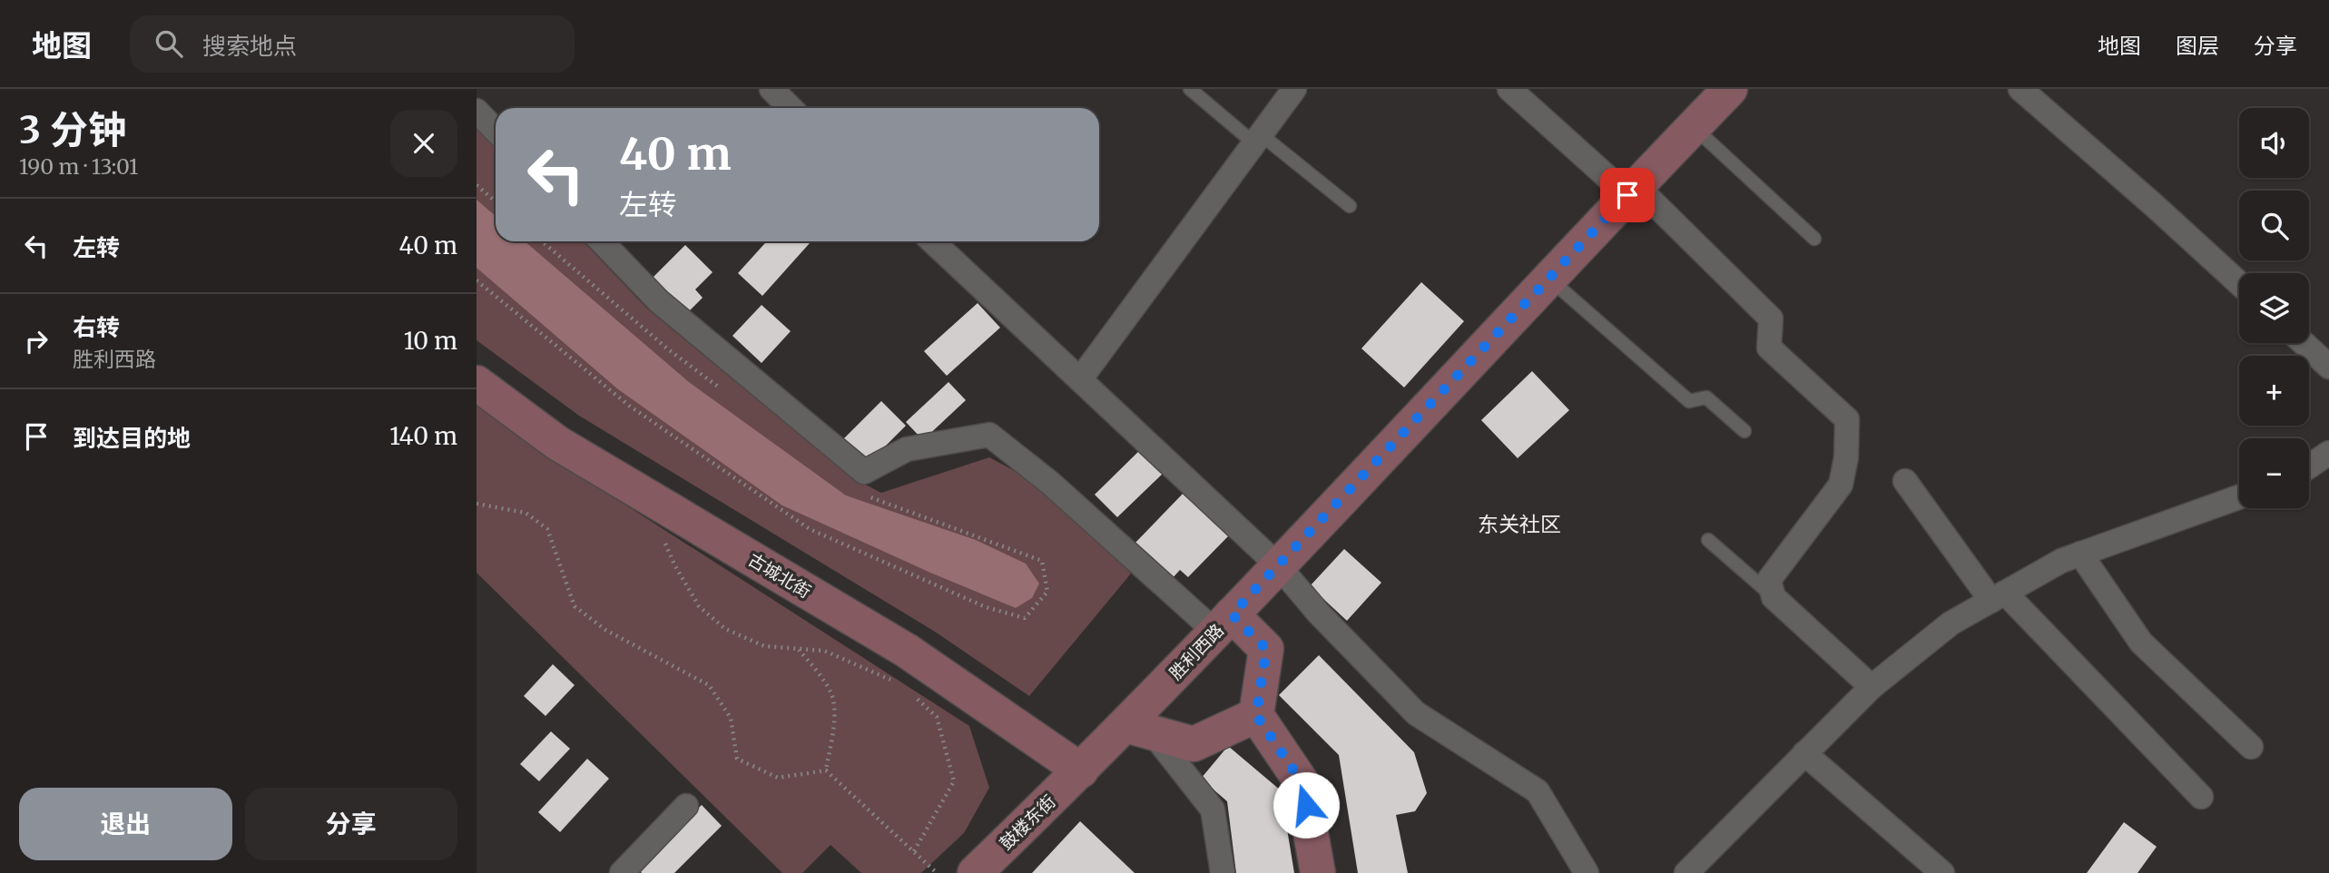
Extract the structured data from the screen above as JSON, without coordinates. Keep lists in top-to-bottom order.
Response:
{
  "streets": {
    "main road": ["古城北街", "胜利西路", "鼓楼东街"]
  },
  "crossings": [
    ["古城北街", "胜利西路"],
    ["古城北街", "鼓楼东街"],
    ["胜利西路", "鼓楼东街"]
  ],
  "districts": ["东关社区"],
  "page": {
    "header": "地图",
    "search": "搜索地点",
    "nav": ["地图", "图层", "分享"],
    "heading": ["3 分钟", "190 m · 13:01"],
    "map_buttons": ["+", "−"],
    "turn": ["40 m", "左转"],
    "list": [
      {
        "name": "左转",
        "value": "40 m"
      },
      {
        "name": "右转",
        "note": "胜利西路",
        "value": "10 m"
      },
      {
        "name": "到达目的地",
        "value": "140 m"
      }
    ],
    "buttons": ["退出", "分享"]
  }
}
